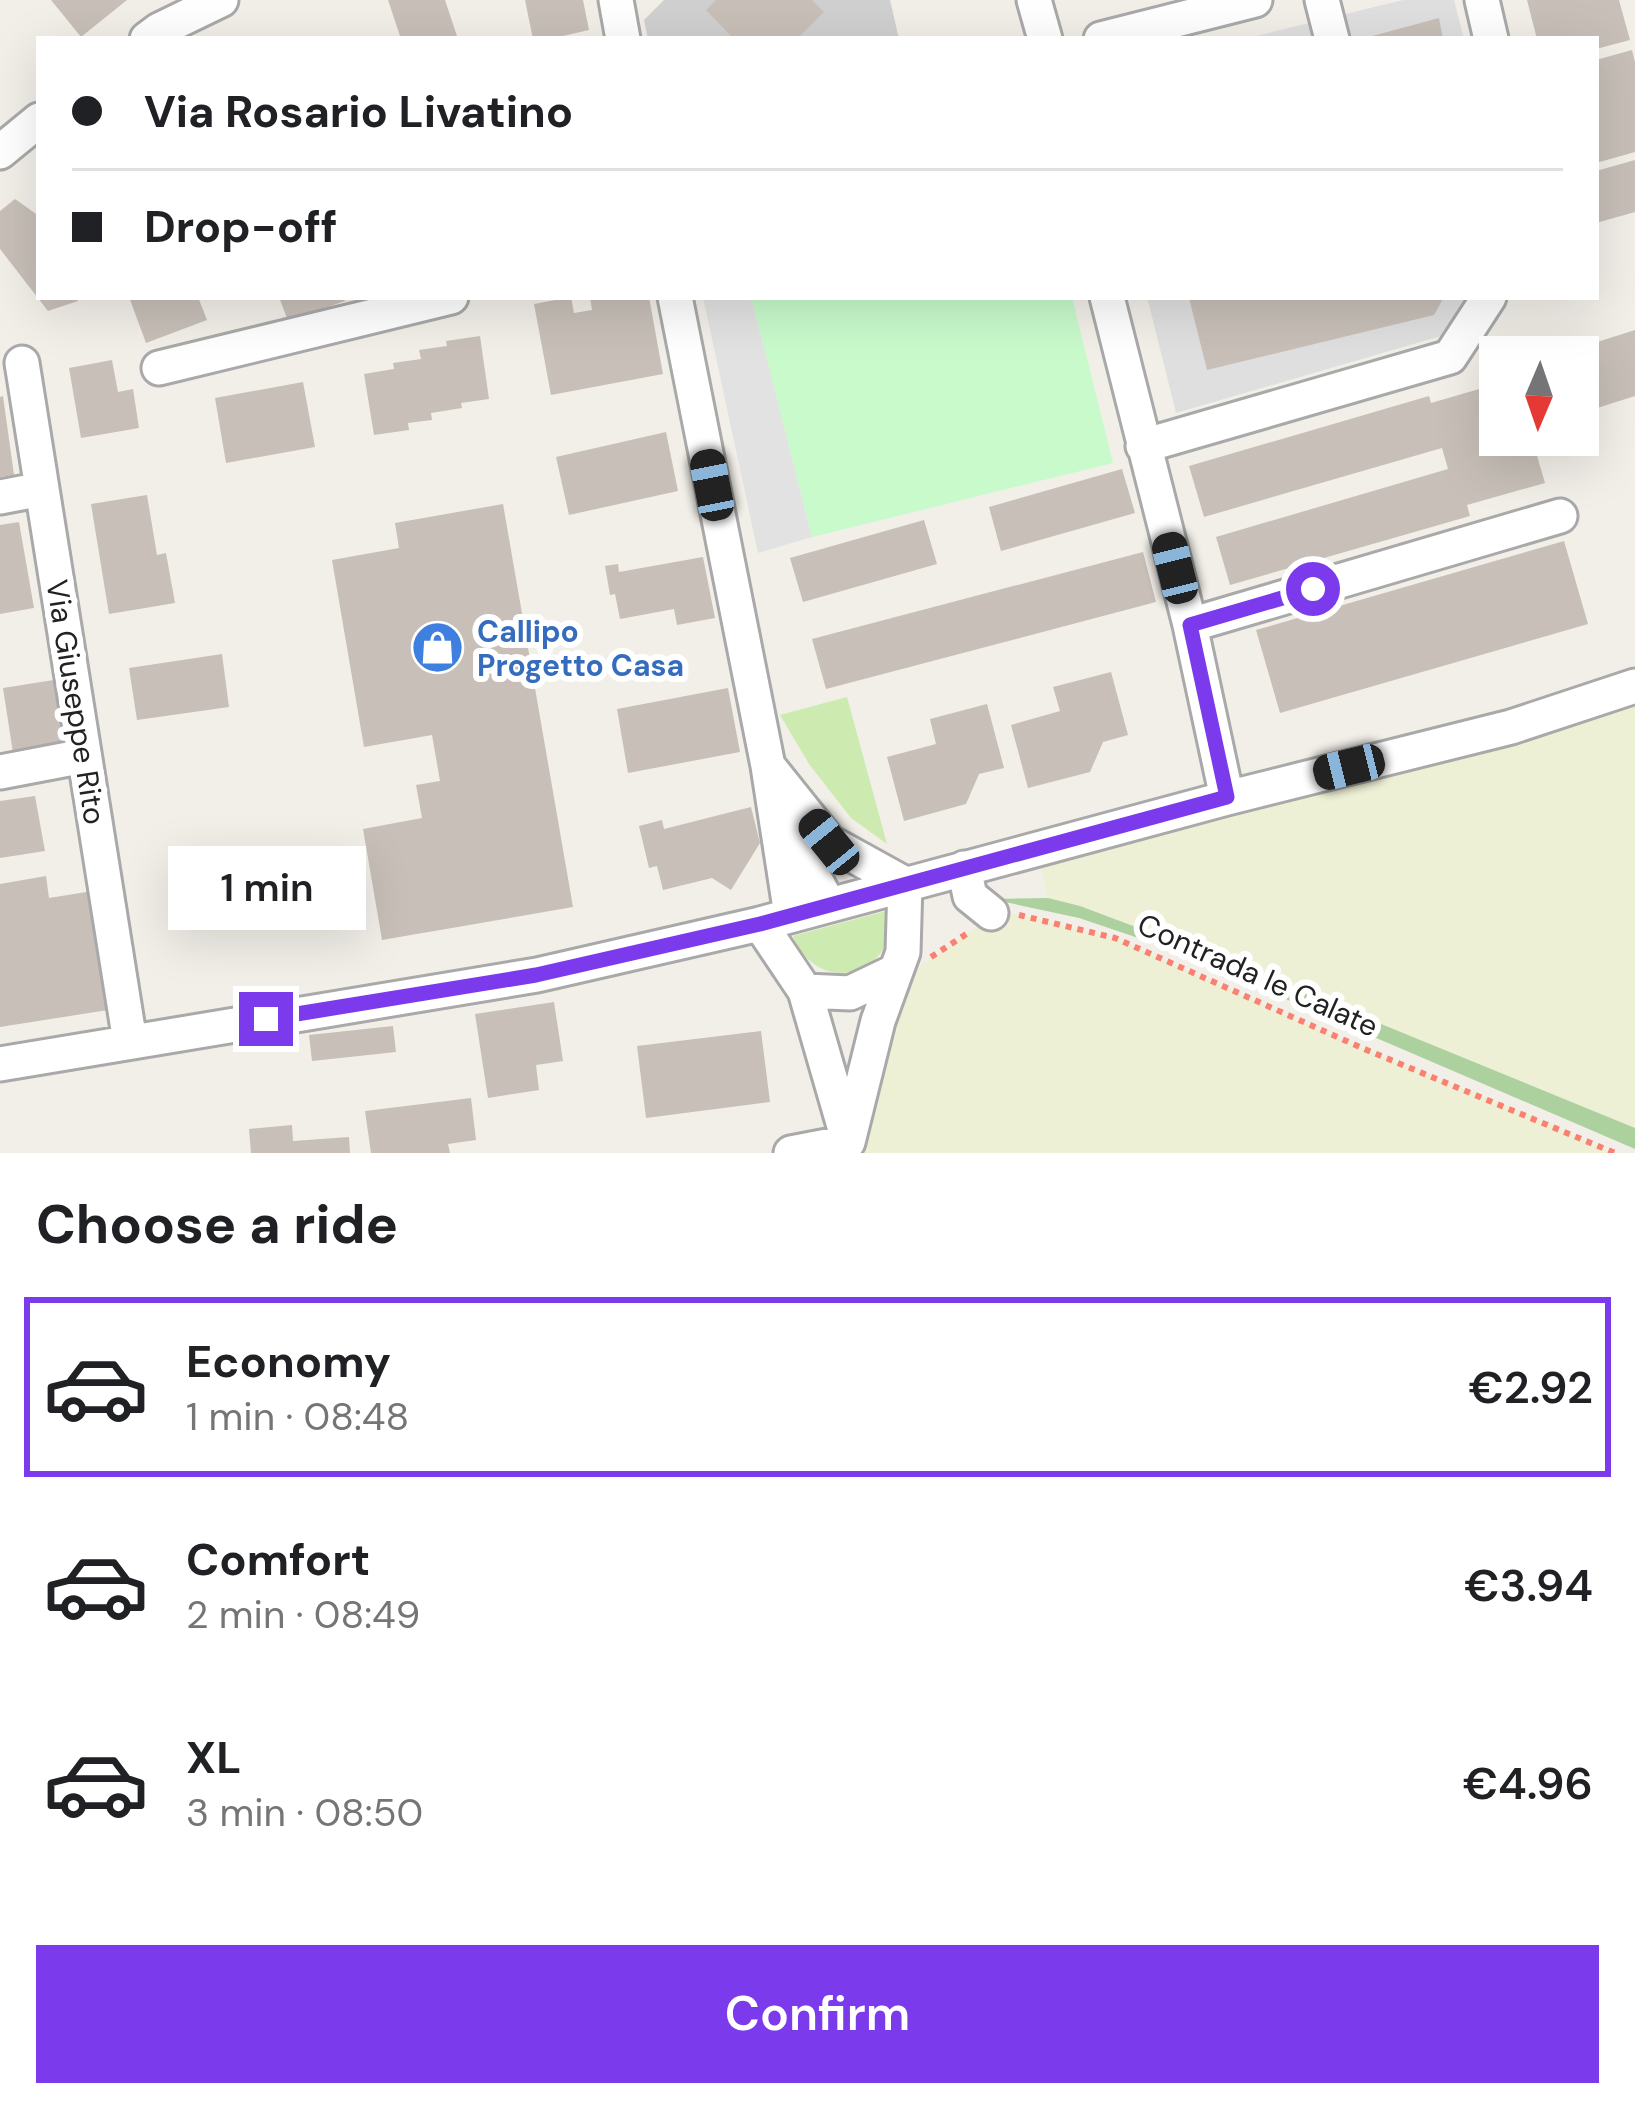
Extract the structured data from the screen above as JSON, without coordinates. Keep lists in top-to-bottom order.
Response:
{
  "streets": {
    "street": ["Via Giuseppe Rito"],
    "path": ["Contrada le Calate"]
  },
  "places": {
    "shop": ["Callipo Progetto Casa"]
  },
  "north": "bottom",
  "page": {
    "banner": ["Via Rosario Livatino", "Drop-off"],
    "bubble": "1 min",
    "heading": "Choose a ride",
    "list": [
      {
        "name": "Economy",
        "note": "1 min · 08:48",
        "value": "€2.92"
      },
      {
        "name": "Comfort",
        "note": "2 min · 08:49",
        "value": "€3.94"
      },
      {
        "name": "XL",
        "note": "3 min · 08:50",
        "value": "€4.96"
      }
    ],
    "buttons": "Confirm"
  }
}
